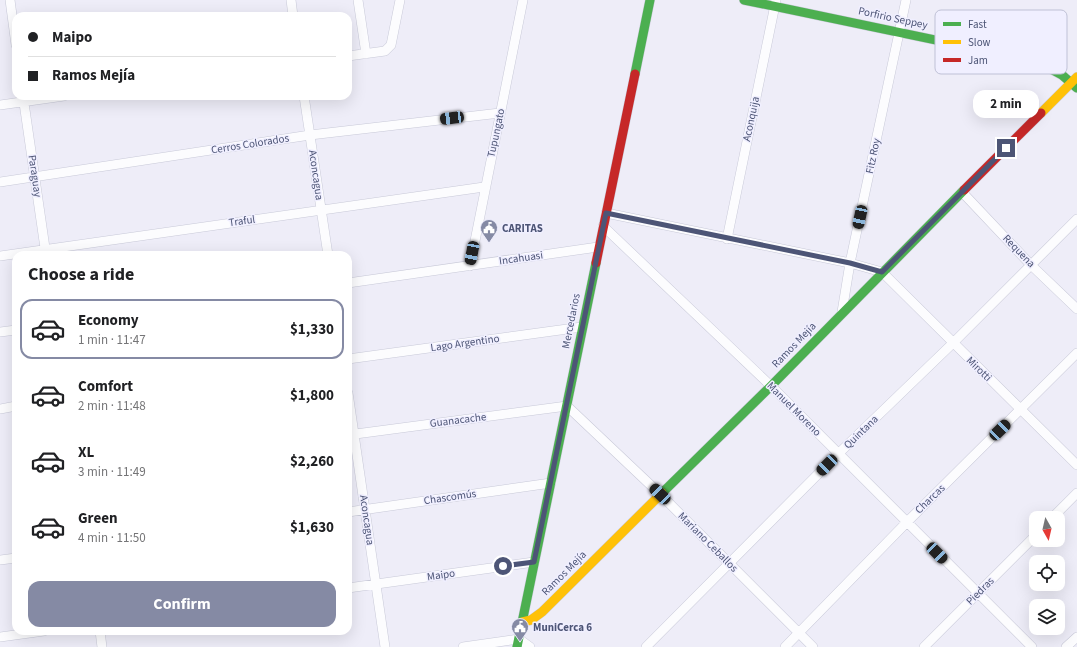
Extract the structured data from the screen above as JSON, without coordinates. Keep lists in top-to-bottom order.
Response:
{
  "streets": {
    "street": [
      "Porfirio Seppey",
      "Aconquija",
      "Tupungato",
      "Cerros Colorados",
      "Fitz Roy",
      "Aconcagua",
      "Paraguay",
      "Traful",
      "Requena",
      "Incahuasi",
      "Mercedarios",
      "Lago Argentino",
      "Ramos Mejía",
      "Mirotti",
      "Manuel Moreno",
      "Guanacache",
      "Quintana",
      "Chascomús",
      "Charcas",
      "Mariano Ceballos",
      "Maipo",
      "Piedras"
    ]
  },
  "crossings": [
    ["Porfirio Seppey", "Aconquija"],
    ["Porfirio Seppey", "Fitz Roy"],
    ["Porfirio Seppey", "Ramos Mejía"],
    ["Tupungato", "Cerros Colorados"],
    ["Tupungato", "Traful"],
    ["Tupungato", "Incahuasi"],
    ["Cerros Colorados", "Aconcagua"],
    ["Cerros Colorados", "Paraguay"],
    ["Fitz Roy", "Ramos Mejía"],
    ["Aconcagua", "Traful"],
    ["Aconcagua", "Chascomús"],
    ["Aconcagua", "Maipo"],
    ["Requena", "Ramos Mejía"],
    ["Requena", "Quintana"],
    ["Incahuasi", "Mercedarios"],
    ["Mercedarios", "Lago Argentino"],
    ["Mercedarios", "Ramos Mejía"],
    ["Mercedarios", "Manuel Moreno"],
    ["Mercedarios", "Guanacache"],
    ["Mercedarios", "Chascomús"],
    ["Mercedarios", "Mariano Ceballos"],
    ["Mercedarios", "Maipo"],
    ["Ramos Mejía", "Mirotti"],
    ["Ramos Mejía", "Manuel Moreno"],
    ["Ramos Mejía", "Mariano Ceballos"],
    ["Mirotti", "Quintana"],
    ["Mirotti", "Charcas"],
    ["Manuel Moreno", "Quintana"],
    ["Manuel Moreno", "Charcas"],
    ["Manuel Moreno", "Piedras"],
    ["Guanacache", "Mariano Ceballos"],
    ["Quintana", "Mariano Ceballos"],
    ["Charcas", "Mariano Ceballos"]
  ],
  "places": {
    "public building": ["CARITAS", "MuniCerca 6"]
  },
  "legend": ["Fast", "Slow", "Jam"],
  "north": "bottom",
  "page": {
    "banner": ["Maipo", "Ramos Mejía"],
    "bubble": "2 min",
    "heading": "Choose a ride",
    "list": [
      {
        "name": "Economy",
        "note": "1 min · 11:47",
        "value": "$1,330"
      },
      {
        "name": "Comfort",
        "note": "2 min · 11:48",
        "value": "$1,800"
      },
      {
        "name": "XL",
        "note": "3 min · 11:49",
        "value": "$2,260"
      },
      {
        "name": "Green",
        "note": "4 min · 11:50",
        "value": "$1,630"
      }
    ],
    "buttons": "Confirm"
  }
}
